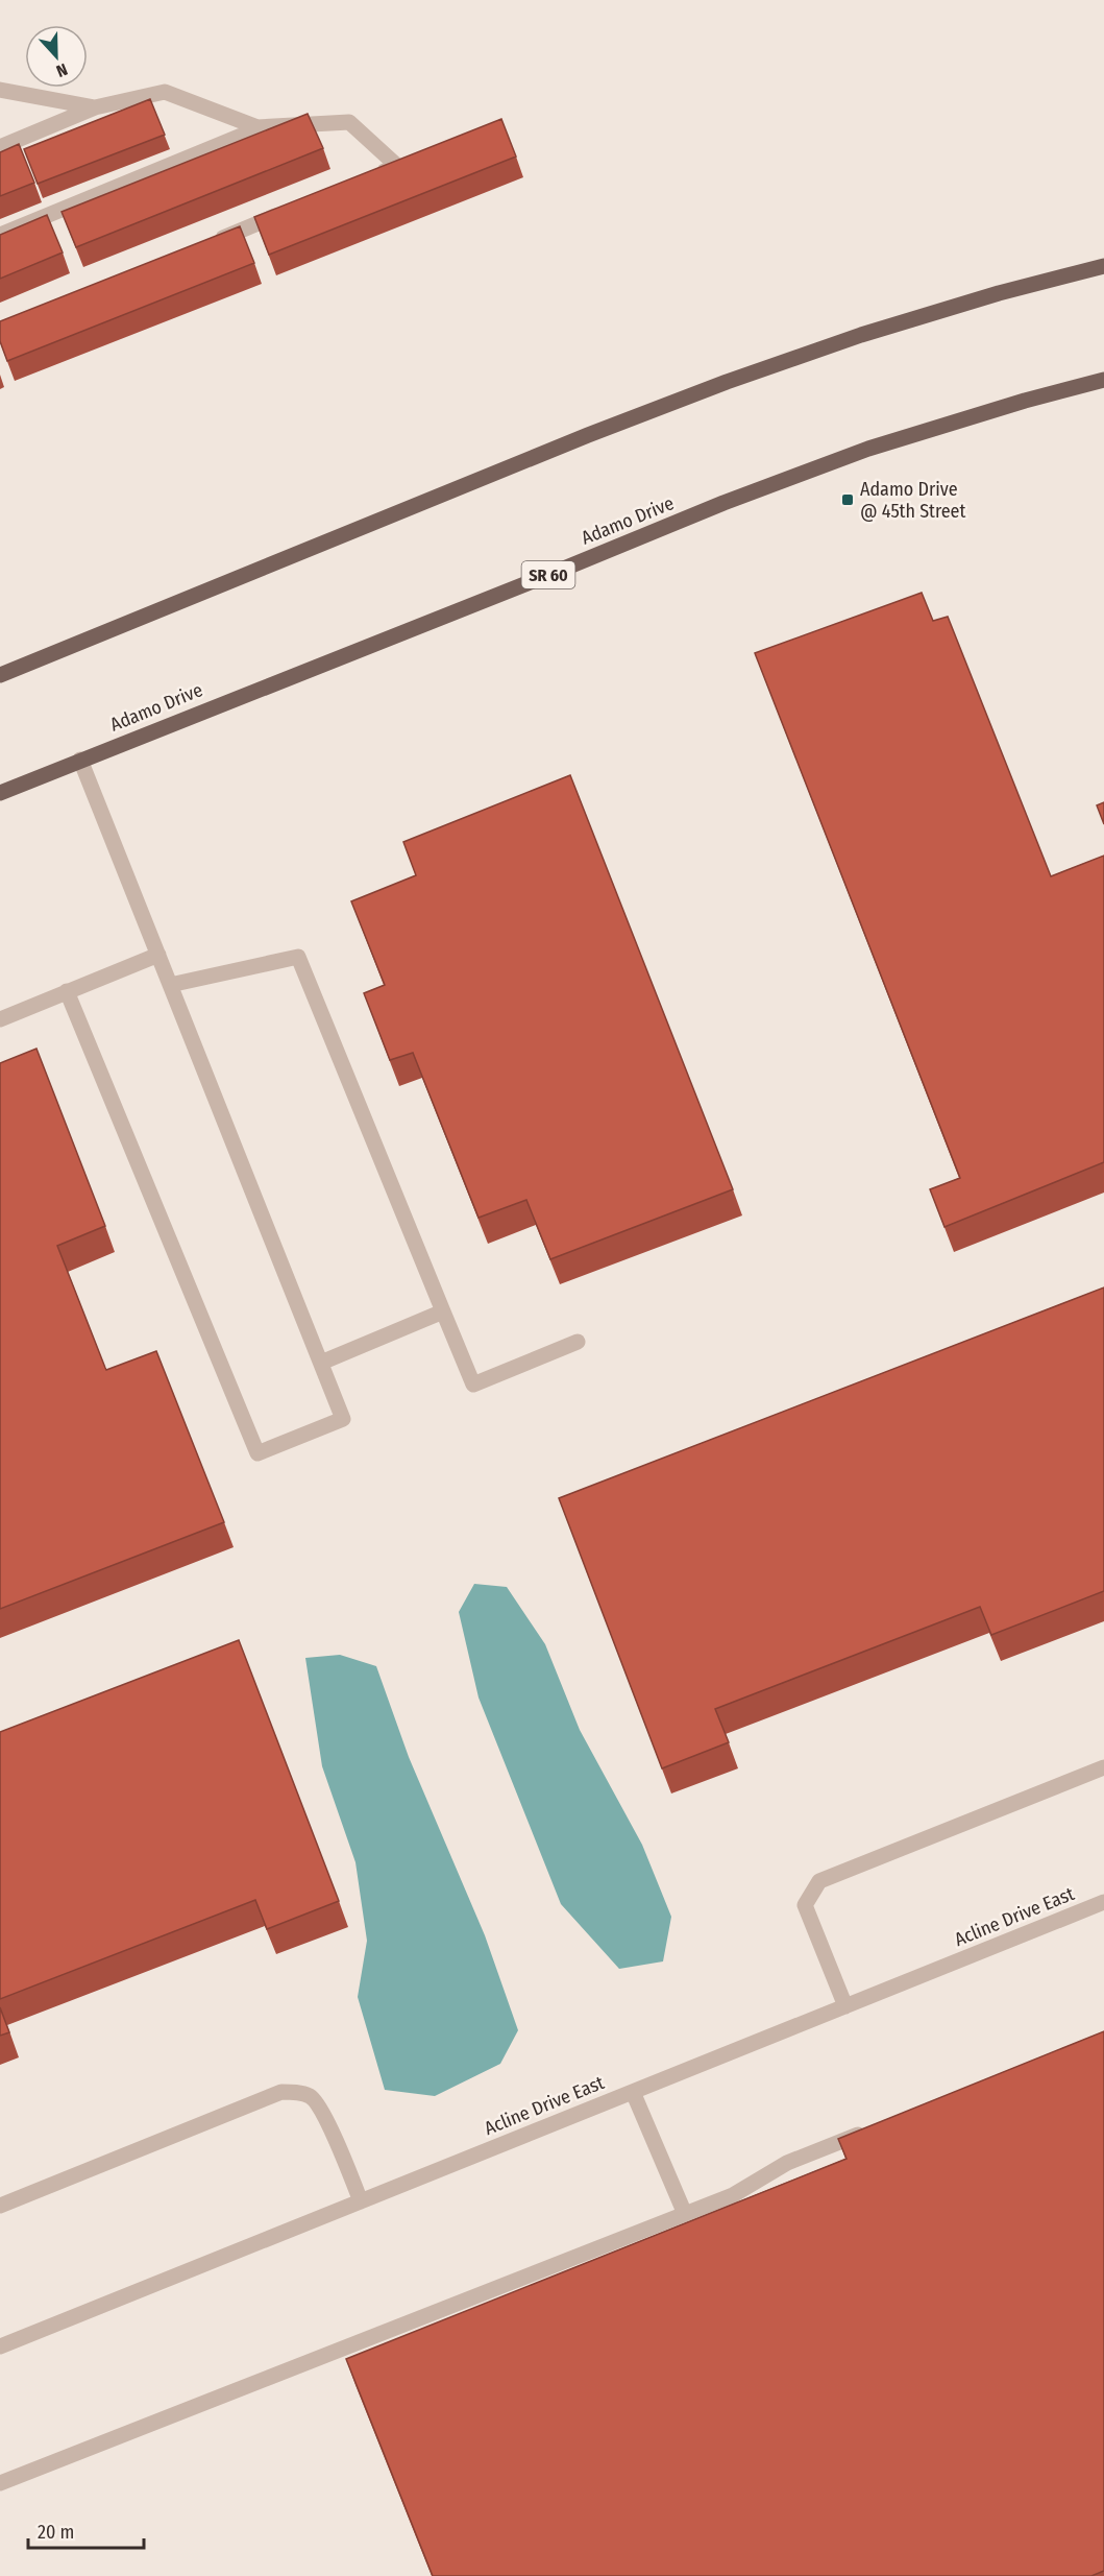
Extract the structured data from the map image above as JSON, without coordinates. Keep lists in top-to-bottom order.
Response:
{
  "streets": {
    "main road": ["Adamo Drive", "SR 60"],
    "street": ["Acline Drive East"]
  },
  "places": {
    "transit": ["Adamo Drive @ 45th Street"]
  },
  "scale_bar": "20 m",
  "north": "bottom"
}
